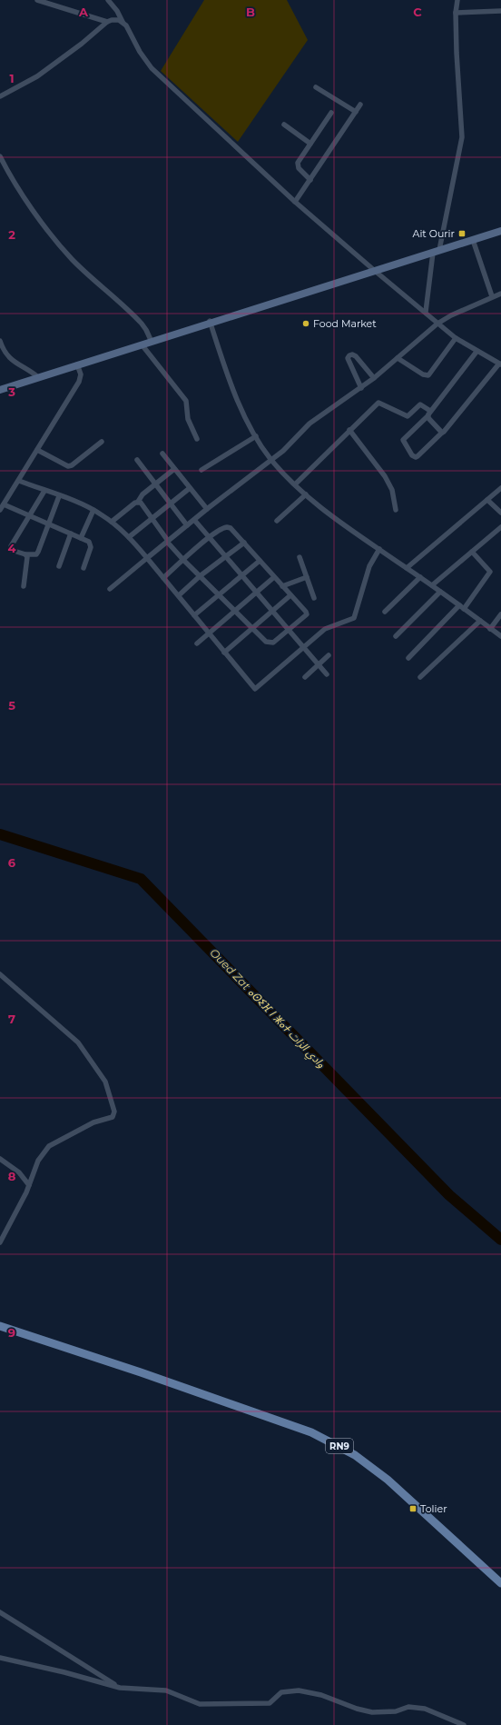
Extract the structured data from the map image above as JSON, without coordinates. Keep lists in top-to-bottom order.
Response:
{
  "streets": {
    "main road": ["RN9"]
  },
  "water": ["Oued Zat ⴰⵙⵉⴼ ⵏ ⵥⴰⵜ وادي الزات"],
  "places": {
    "transit": ["Ait Ourir", "Tolier"],
    "other": ["Food Market"]
  },
  "grid": {
    "columns": ["A", "B", "C"],
    "rows": [
      "1",
      "2",
      "3",
      "4",
      "5",
      "6",
      "7",
      "8",
      "9"
    ]
  }
}
